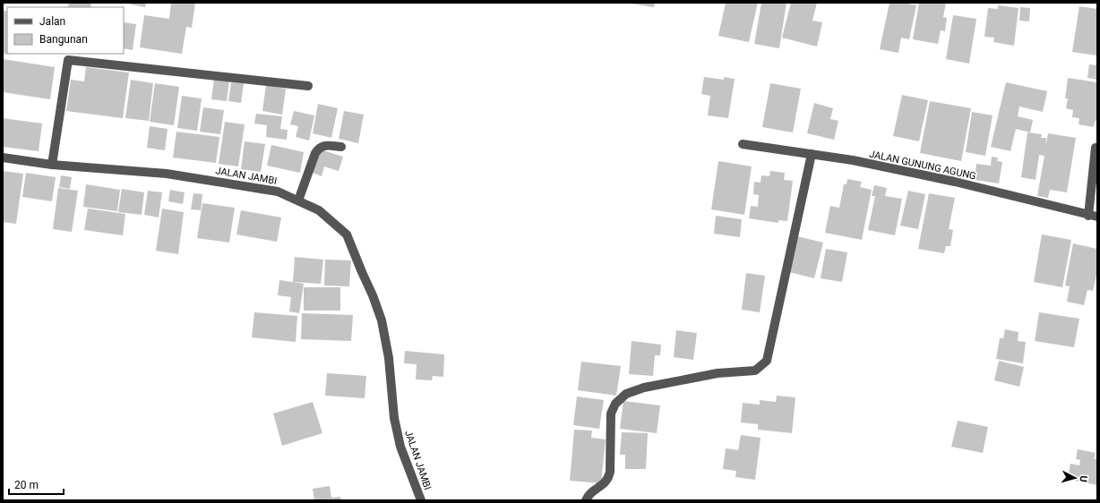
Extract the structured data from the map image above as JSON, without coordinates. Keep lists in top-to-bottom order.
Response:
{
  "streets": {
    "street": ["JALAN GUNUNG AGUNG", "JALAN JAMBI"]
  },
  "legend": ["Jalan", "Bangunan"],
  "scale_bar": "20 m",
  "north": "right"
}
